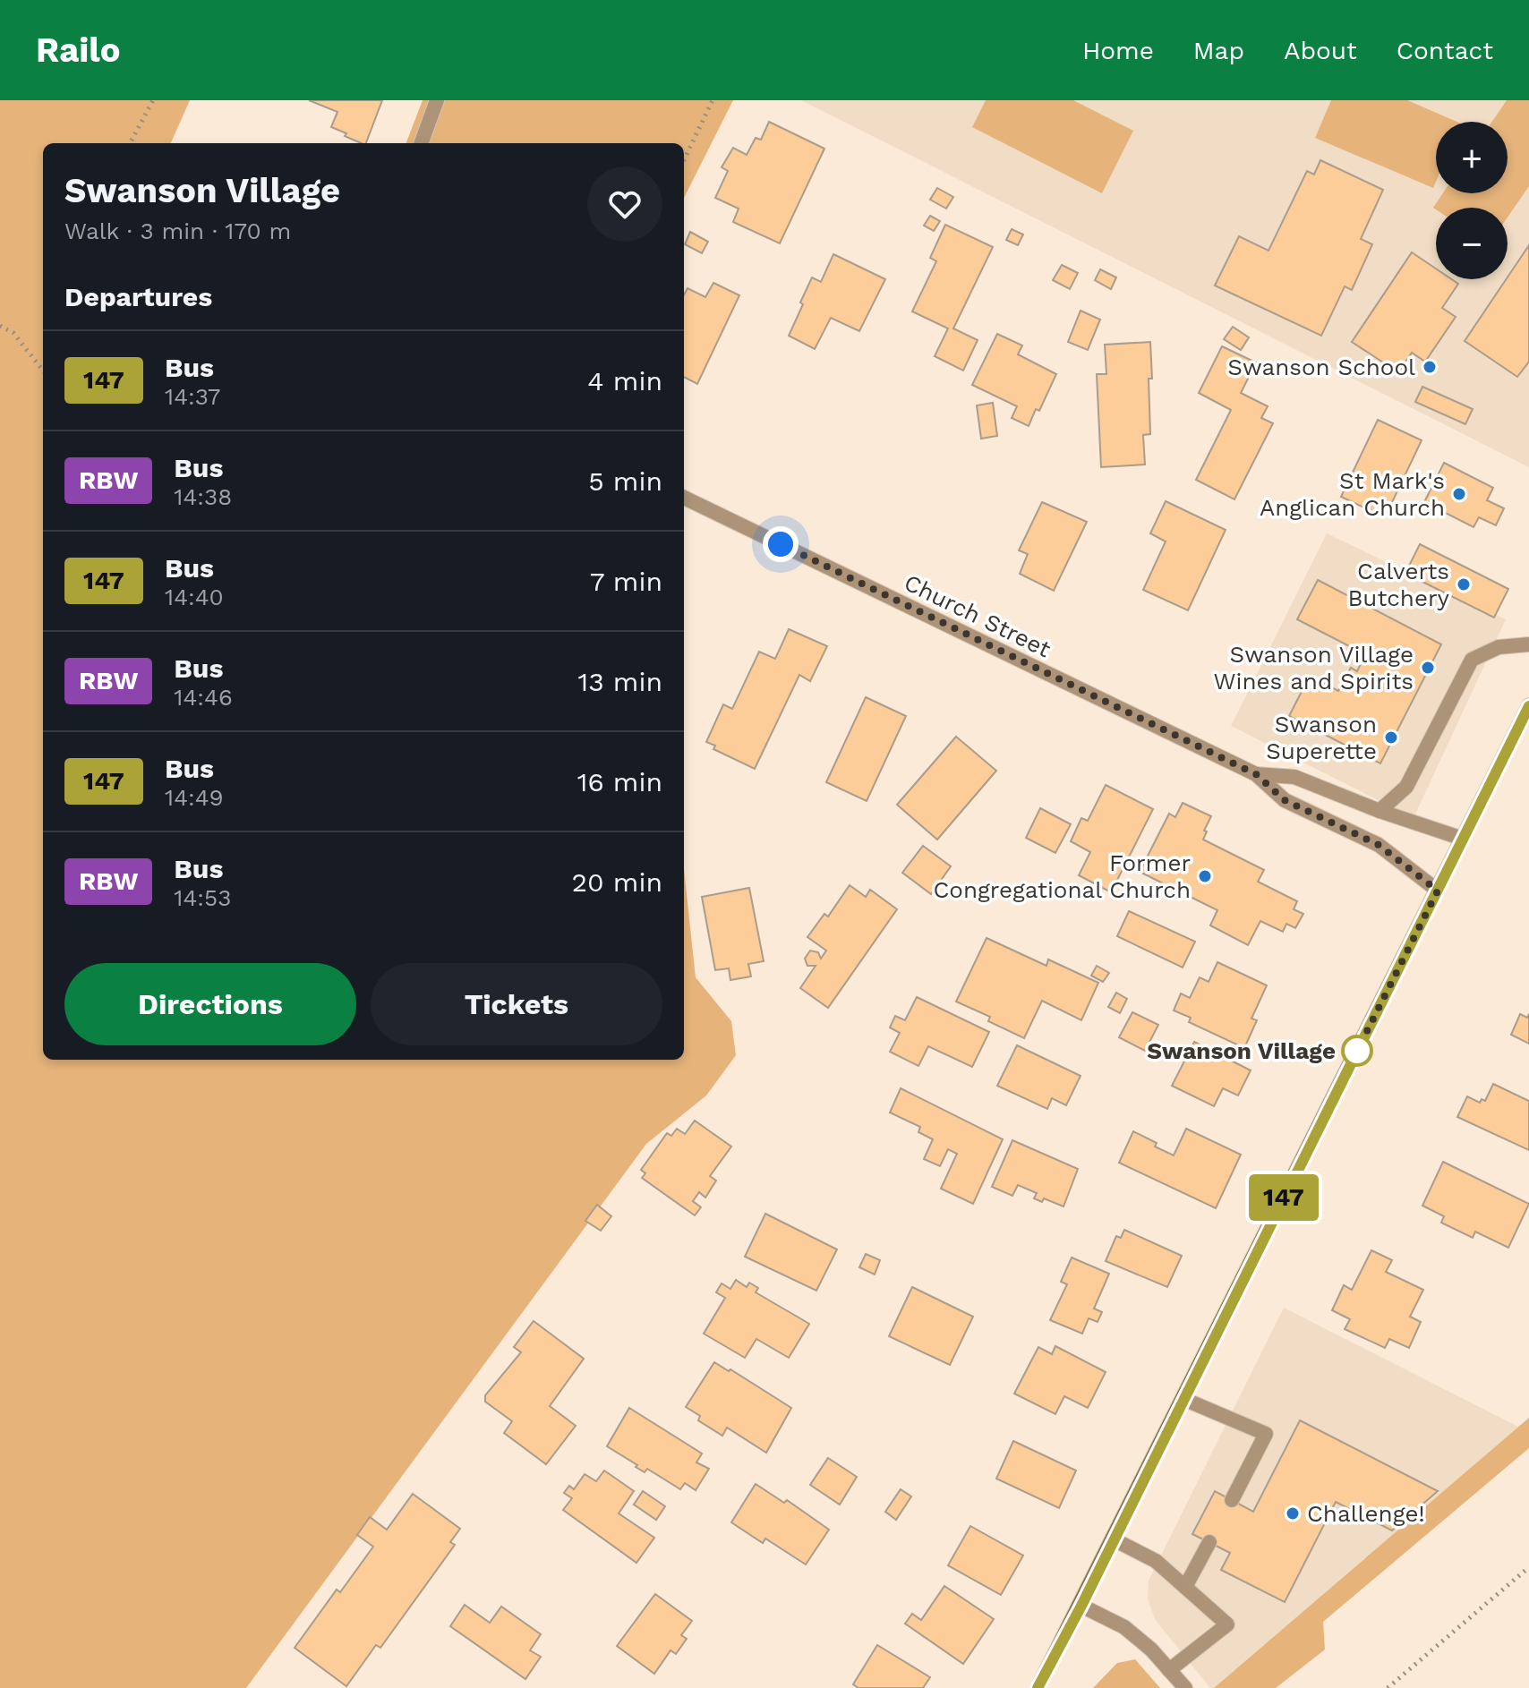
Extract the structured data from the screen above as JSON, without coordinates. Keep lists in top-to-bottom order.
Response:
{
  "streets": {
    "street": ["Church Street"]
  },
  "places": [
    "Swanson School",
    "St Mark's Anglican Church",
    "Calverts Butchery",
    "Swanson Village Wines and Spirits",
    "Swanson Superette",
    "Former Congregational Church",
    "Swanson Village",
    "Challenge!"
  ],
  "lines": ["bus line 147"],
  "page": {
    "header": "Railo",
    "nav": [
      "Home",
      "Map",
      "About",
      "Contact"
    ],
    "on_map": "147",
    "map_buttons": ["+", "−"],
    "heading": [
      ["Swanson Village", "Walk · 3 min · 170 m"],
      "Departures"
    ],
    "list": [
      {
        "mark": "147",
        "name": "Bus",
        "note": "14:37",
        "value": "4 min"
      },
      {
        "mark": "RBW",
        "name": "Bus",
        "note": "14:38",
        "value": "5 min"
      },
      {
        "mark": "147",
        "name": "Bus",
        "note": "14:40",
        "value": "7 min"
      },
      {
        "mark": "RBW",
        "name": "Bus",
        "note": "14:46",
        "value": "13 min"
      },
      {
        "mark": "147",
        "name": "Bus",
        "note": "14:49",
        "value": "16 min"
      },
      {
        "mark": "RBW",
        "name": "Bus",
        "note": "14:53",
        "value": "20 min"
      }
    ],
    "buttons": ["Directions", "Tickets"]
  }
}
